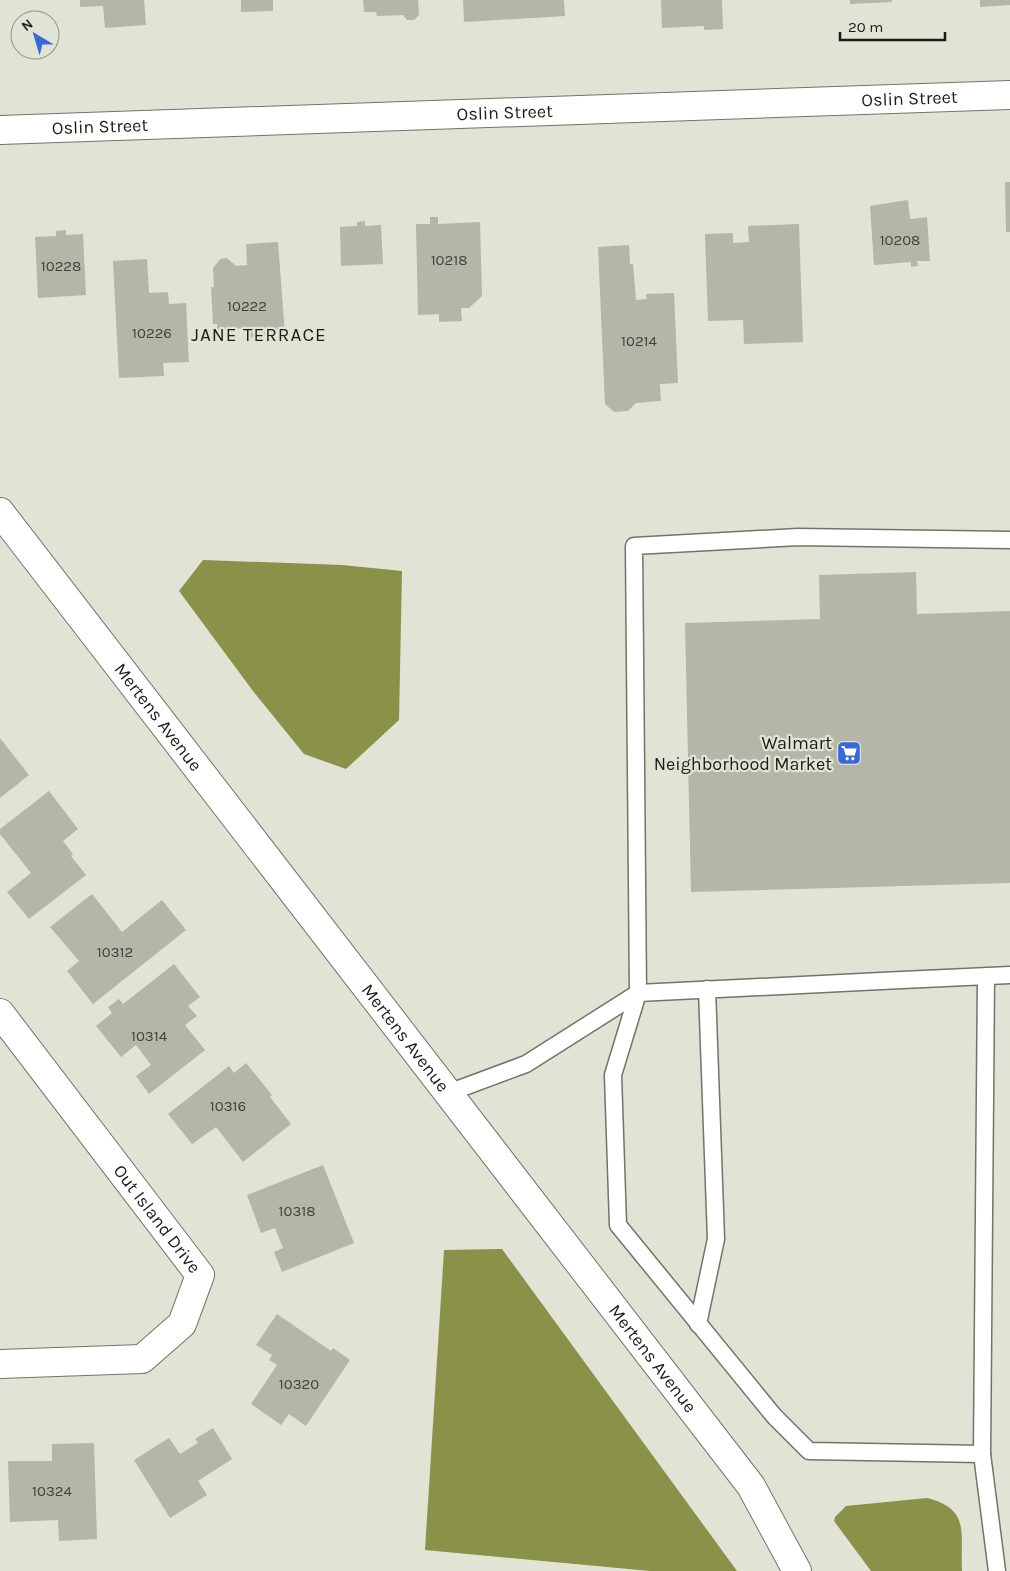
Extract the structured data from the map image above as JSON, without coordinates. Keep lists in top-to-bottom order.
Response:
{
  "streets": {
    "street": ["Oslin Street", "Mertens Avenue", "Out Island Drive"]
  },
  "districts": ["JANE TERRACE"],
  "places": {
    "supermarket": ["Walmart Neighborhood Market"]
  },
  "house_numbers": [
    "10208",
    "10218",
    "10228",
    "10222",
    "10226",
    "10214",
    "10312",
    "10314",
    "10316",
    "10318",
    "10320",
    "10324"
  ],
  "scale_bar": "20 m",
  "north": "top left"
}
